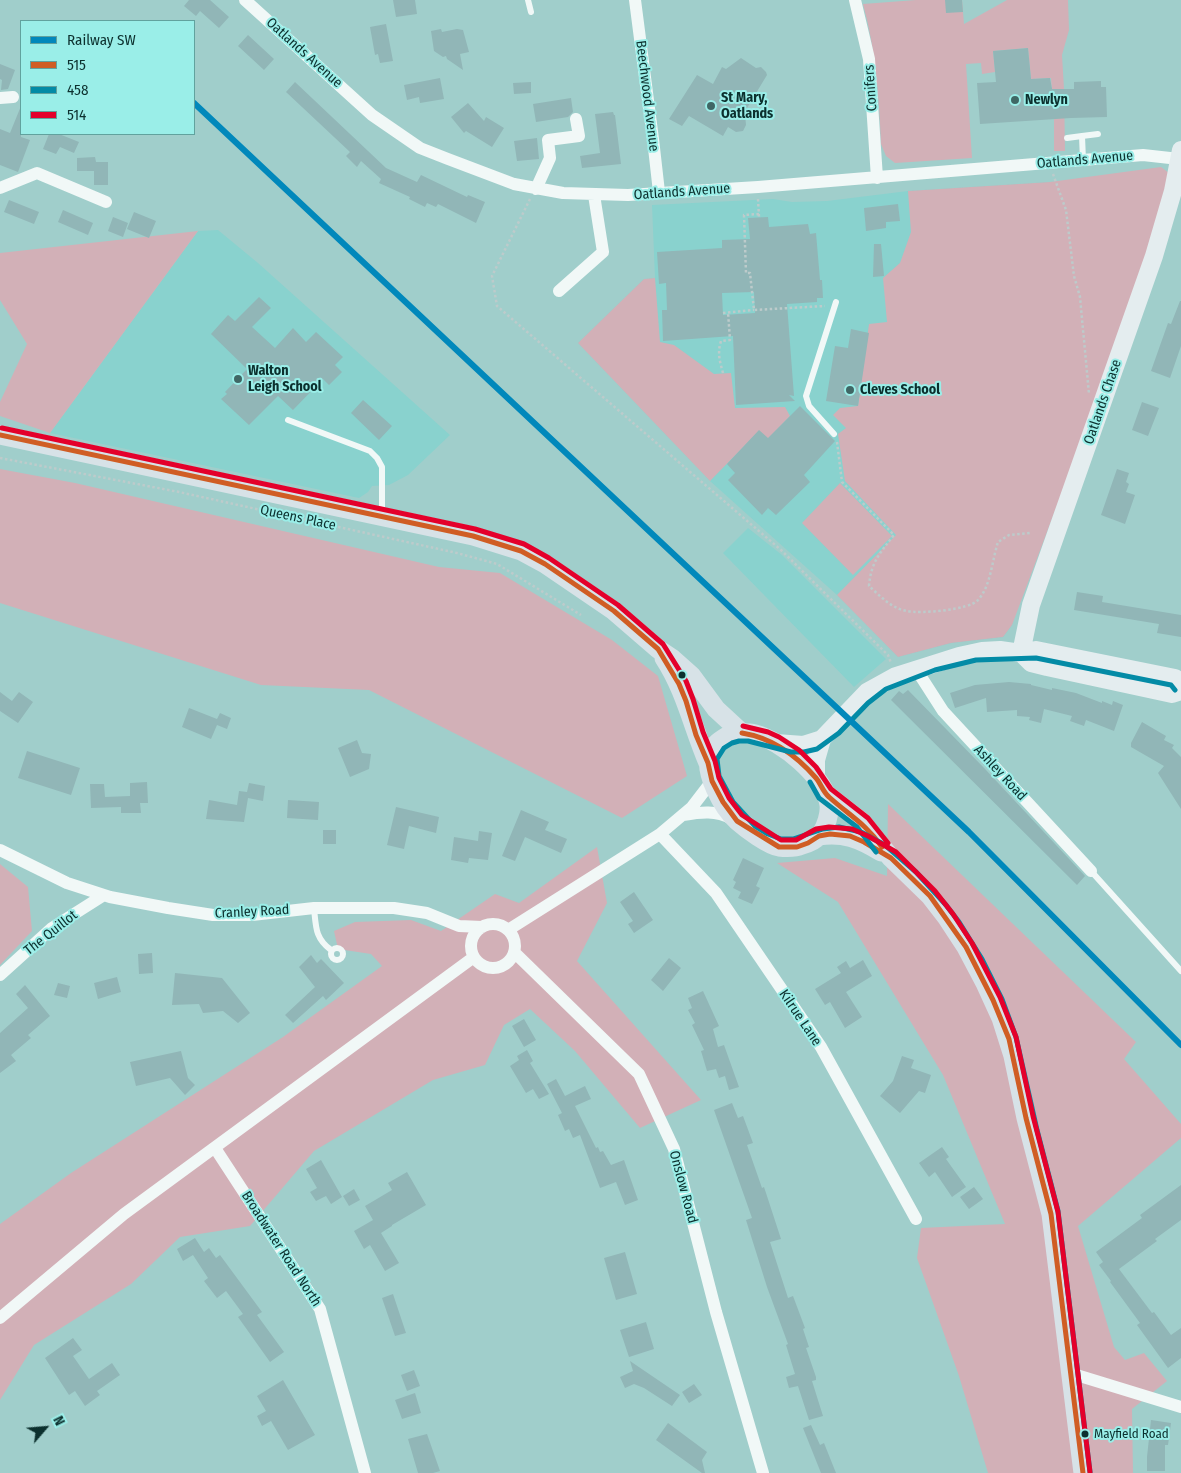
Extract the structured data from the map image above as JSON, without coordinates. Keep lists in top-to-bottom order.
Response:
{
  "streets": {
    "main road": ["Oatlands Chase"],
    "street": [
      "Oatlands Avenue",
      "Conifers",
      "Beechwood Avenue",
      "Ashley Road",
      "Cranley Road",
      "The Quillot",
      "Kilrue Lane",
      "Onslow Road",
      "Broadwater Road North"
    ],
    "path": ["Queens Place"]
  },
  "crossings": [
    ["Oatlands Avenue", "Conifers"],
    ["Oatlands Avenue", "Beechwood Avenue"],
    ["Oatlands Avenue", "Oatlands Chase"],
    ["Cranley Road", "The Quillot"],
    ["Cranley Road", "Onslow Road"]
  ],
  "places": [
    "Newlyn",
    "St Mary, Oatlands",
    "Walton Leigh School",
    "Cleves School",
    "Mayfield Road"
  ],
  "lines": [
    "rail line SW",
    "transit line 514",
    "transit line 515",
    "transit line 458"
  ],
  "legend": [
    "Railway SW",
    "515",
    "458",
    "514"
  ],
  "north": "top right"
}
